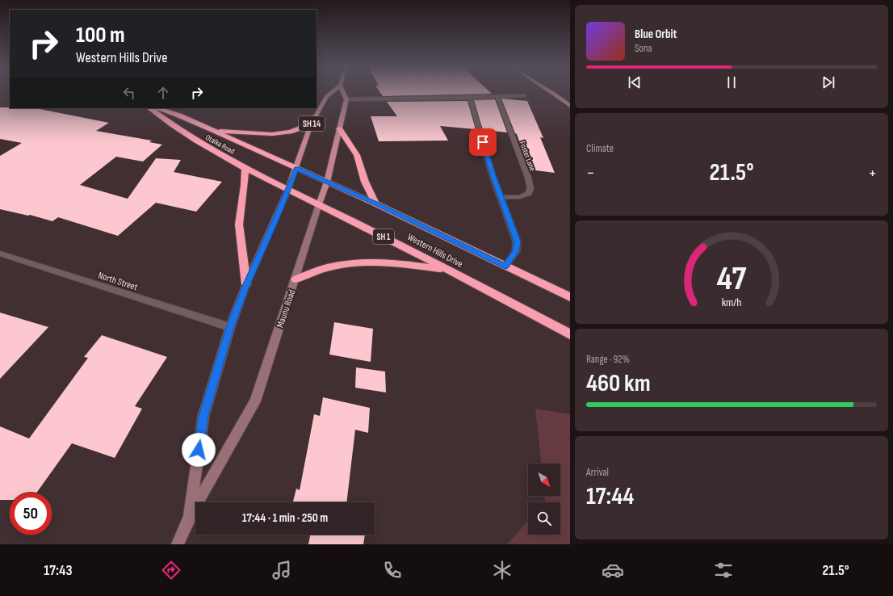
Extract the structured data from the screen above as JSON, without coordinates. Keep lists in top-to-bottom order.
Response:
{
  "streets": {
    "highway": ["Otaika Road", "SH 1", "Western Hills Drive"],
    "main road": ["SH 14", "Maunu Road"],
    "street": ["Foster Lane", "North Street"]
  },
  "crossings": [
    ["Otaika Road", "Western Hills Drive"],
    ["Otaika Road", "Maunu Road"],
    ["Western Hills Drive", "Maunu Road"],
    ["North Street", "Maunu Road"]
  ],
  "north": "bottom right",
  "page": {
    "turn": ["100 m", "Western Hills Drive"],
    "song": ["Blue Orbit", "Sona"],
    "tile": [
      "Climate",
      ["Range · 92%", "460 km"],
      ["Arrival", "17:44"]
    ],
    "heat": ["−", "21.5°", "+"],
    "limit": "50",
    "trip": "17:44 · 1 min · 250 m",
    "tabs": ["17:43", "21.5°"],
    "gauge": ["47", "km/h"]
  }
}
